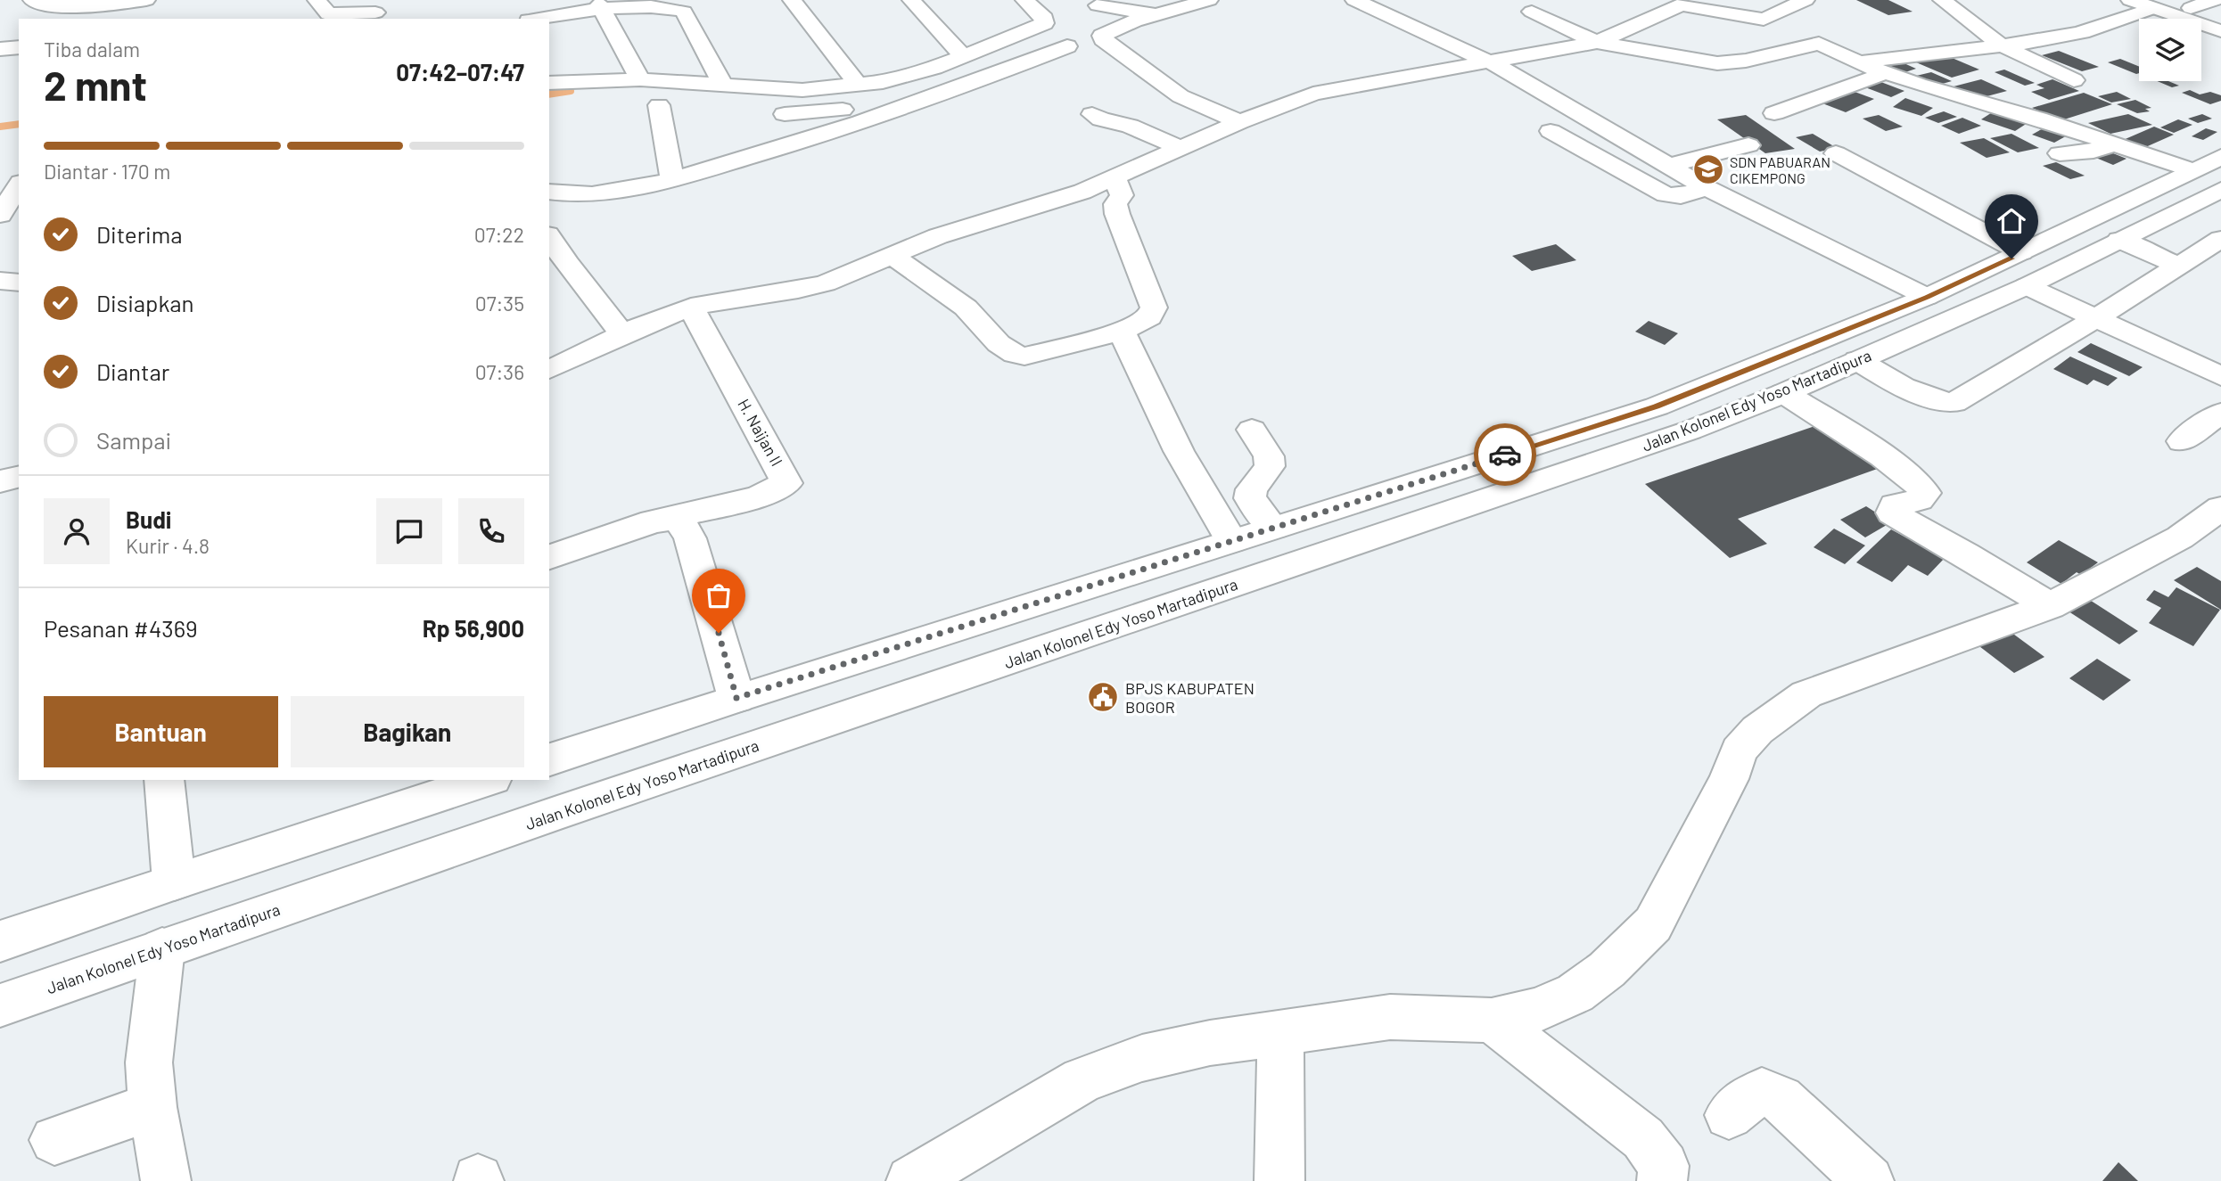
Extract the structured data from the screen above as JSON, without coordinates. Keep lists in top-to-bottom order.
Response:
{
  "streets": {
    "street": ["Jalan Kolonel Edy Yoso Martadipura", "H. Naijan II"]
  },
  "places": {
    "school or university": ["SDN PABUARAN CIKEMPONG"],
    "public building": ["BPJS KABUPATEN BOGOR"]
  },
  "page": {
    "heading": ["2 mnt", "Tiba dalam", "07:42–07:47"],
    "panel": [
      "Budi",
      "Kurir · 4.8",
      "Pesanan #4369",
      "Rp 56,900"
    ],
    "bar": "Diantar · 170 m",
    "list": [
      ["Diterima", "07:22"],
      ["Disiapkan", "07:35"],
      ["Diantar", "07:36"],
      "Sampai"
    ],
    "buttons": ["Bantuan", "Bagikan"]
  }
}
